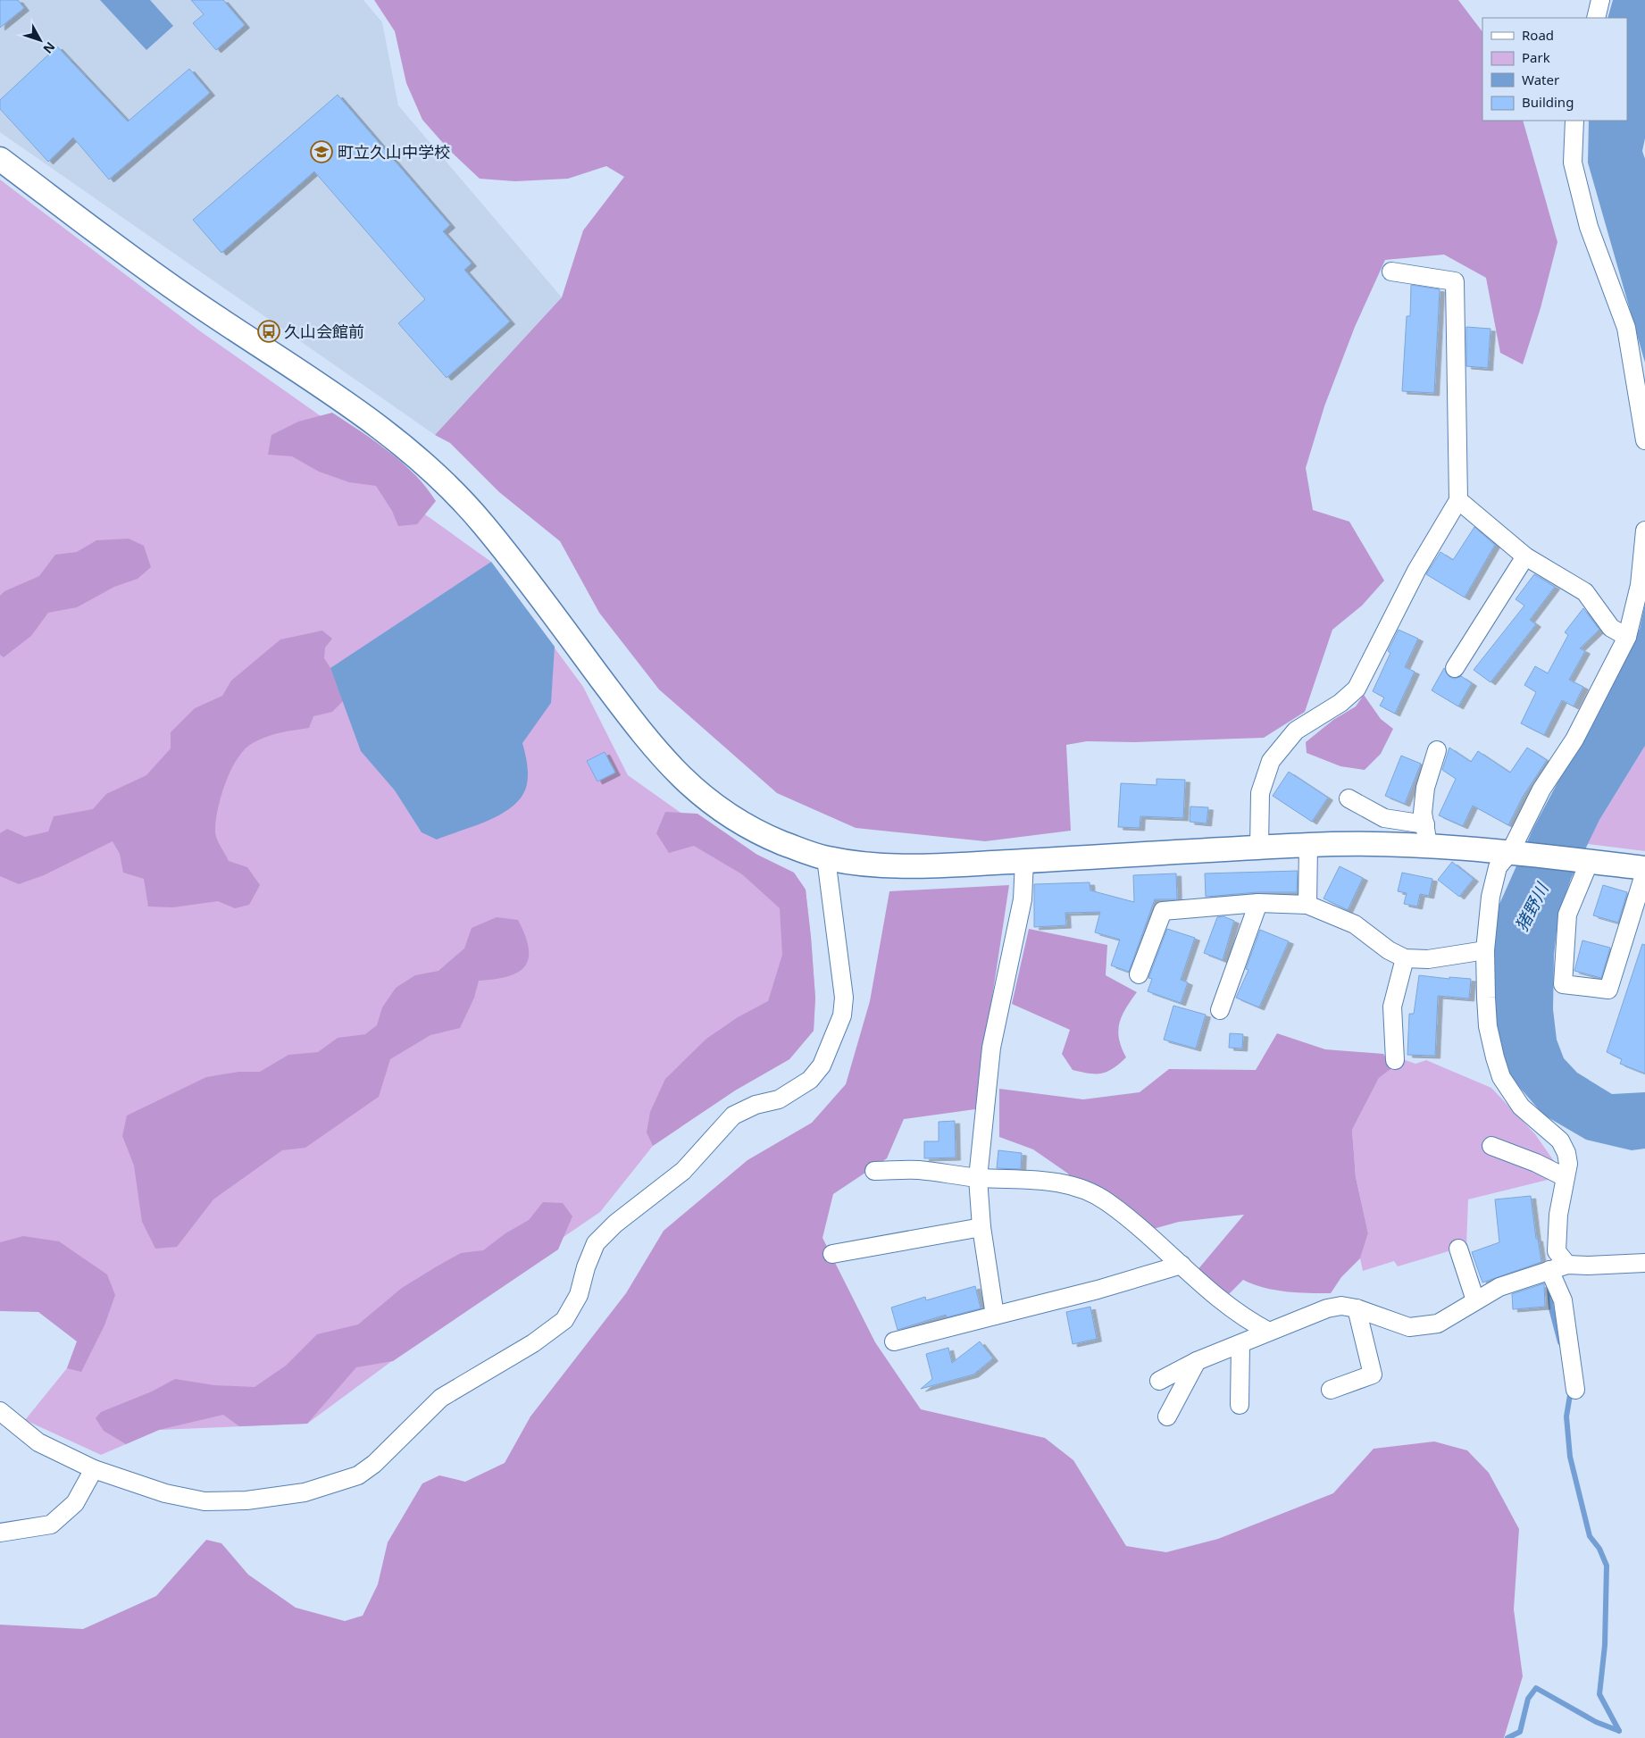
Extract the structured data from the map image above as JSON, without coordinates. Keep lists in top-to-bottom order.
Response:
{
  "water": ["猪野川"],
  "places": {
    "school or university": ["町立久山中学校"],
    "bus stop": ["久山会館前"]
  },
  "legend": [
    "Road",
    "Park",
    "Water",
    "Building"
  ],
  "north": "bottom right"
}
